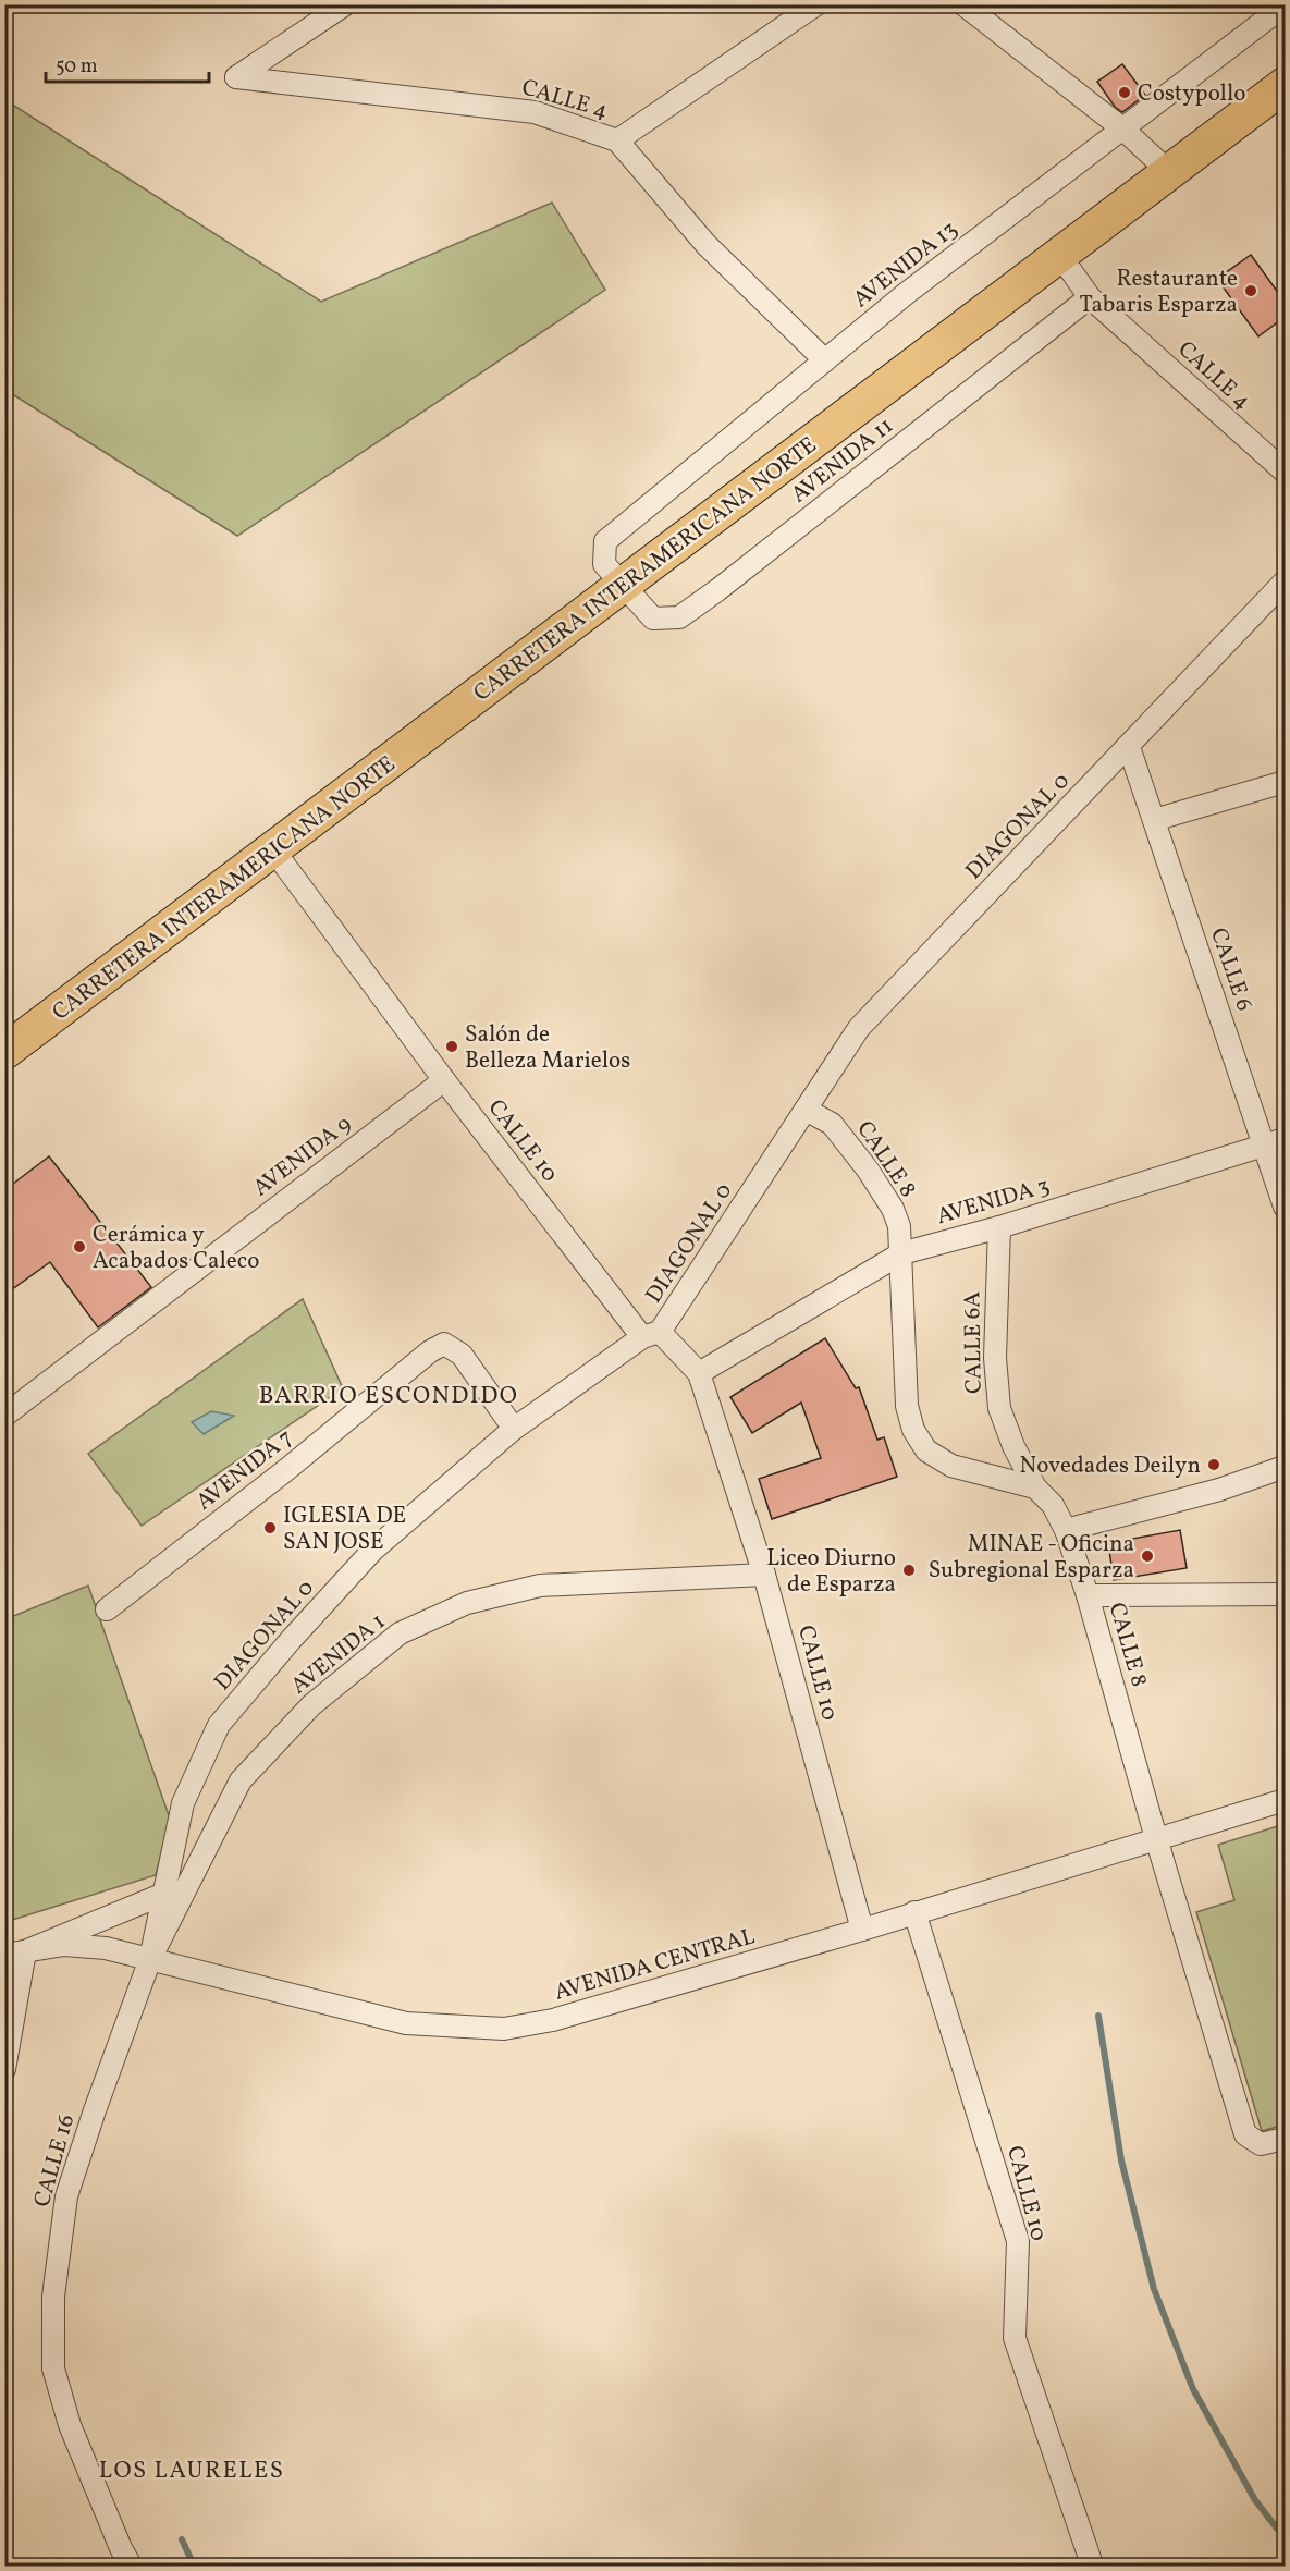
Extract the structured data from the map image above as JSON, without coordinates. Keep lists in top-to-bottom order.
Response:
{
  "streets": {
    "highway": ["CARRETERA INTERAMERICANA NORTE"],
    "street": [
      "CALLE 4",
      "AVENIDA 13",
      "AVENIDA 11",
      "DIAGONAL 0",
      "CALLE 6",
      "CALLE 10",
      "AVENIDA 9",
      "CALLE 8",
      "AVENIDA 3",
      "CALLE 6A",
      "AVENIDA 7",
      "AVENIDA 1",
      "AVENIDA CENTRAL",
      "CALLE 16"
    ]
  },
  "crossings": [
    ["CALLE 4", "AVENIDA 13"],
    ["CALLE 4", "AVENIDA 11"],
    ["CALLE 4", "CARRETERA INTERAMERICANA NORTE"],
    ["AVENIDA 13", "AVENIDA 11"],
    ["AVENIDA 13", "CARRETERA INTERAMERICANA NORTE"],
    ["AVENIDA 11", "CARRETERA INTERAMERICANA NORTE"],
    ["CARRETERA INTERAMERICANA NORTE", "CALLE 10"],
    ["DIAGONAL 0", "CALLE 6"],
    ["DIAGONAL 0", "CALLE 10"],
    ["DIAGONAL 0", "CALLE 8"],
    ["DIAGONAL 0", "AVENIDA 7"],
    ["DIAGONAL 0", "AVENIDA 1"],
    ["DIAGONAL 0", "AVENIDA CENTRAL"],
    ["DIAGONAL 0", "CALLE 16"],
    ["CALLE 6", "AVENIDA 3"],
    ["CALLE 10", "AVENIDA 9"],
    ["CALLE 10", "AVENIDA 3"],
    ["CALLE 10", "AVENIDA 1"],
    ["CALLE 10", "AVENIDA CENTRAL"],
    ["CALLE 8", "AVENIDA 3"],
    ["CALLE 8", "CALLE 6A"],
    ["CALLE 8", "AVENIDA CENTRAL"],
    ["AVENIDA 3", "CALLE 6A"],
    ["AVENIDA 1", "AVENIDA CENTRAL"],
    ["AVENIDA 1", "CALLE 16"],
    ["AVENIDA CENTRAL", "CALLE 16"]
  ],
  "districts": ["BARRIO ESCONDIDO", "LOS LAURELES"],
  "places": [
    "Costypollo",
    "Restaurante Tabaris Esparza",
    "Salón de Belleza Marielos",
    "Cerámica y Acabados Caleco",
    "Novedades Deilyn",
    "IGLESIA DE SAN JOSE",
    "MINAE - Oficina Subregional Esparza",
    "Liceo Diurno de Esparza"
  ],
  "scale_bar": "50 m"
}
